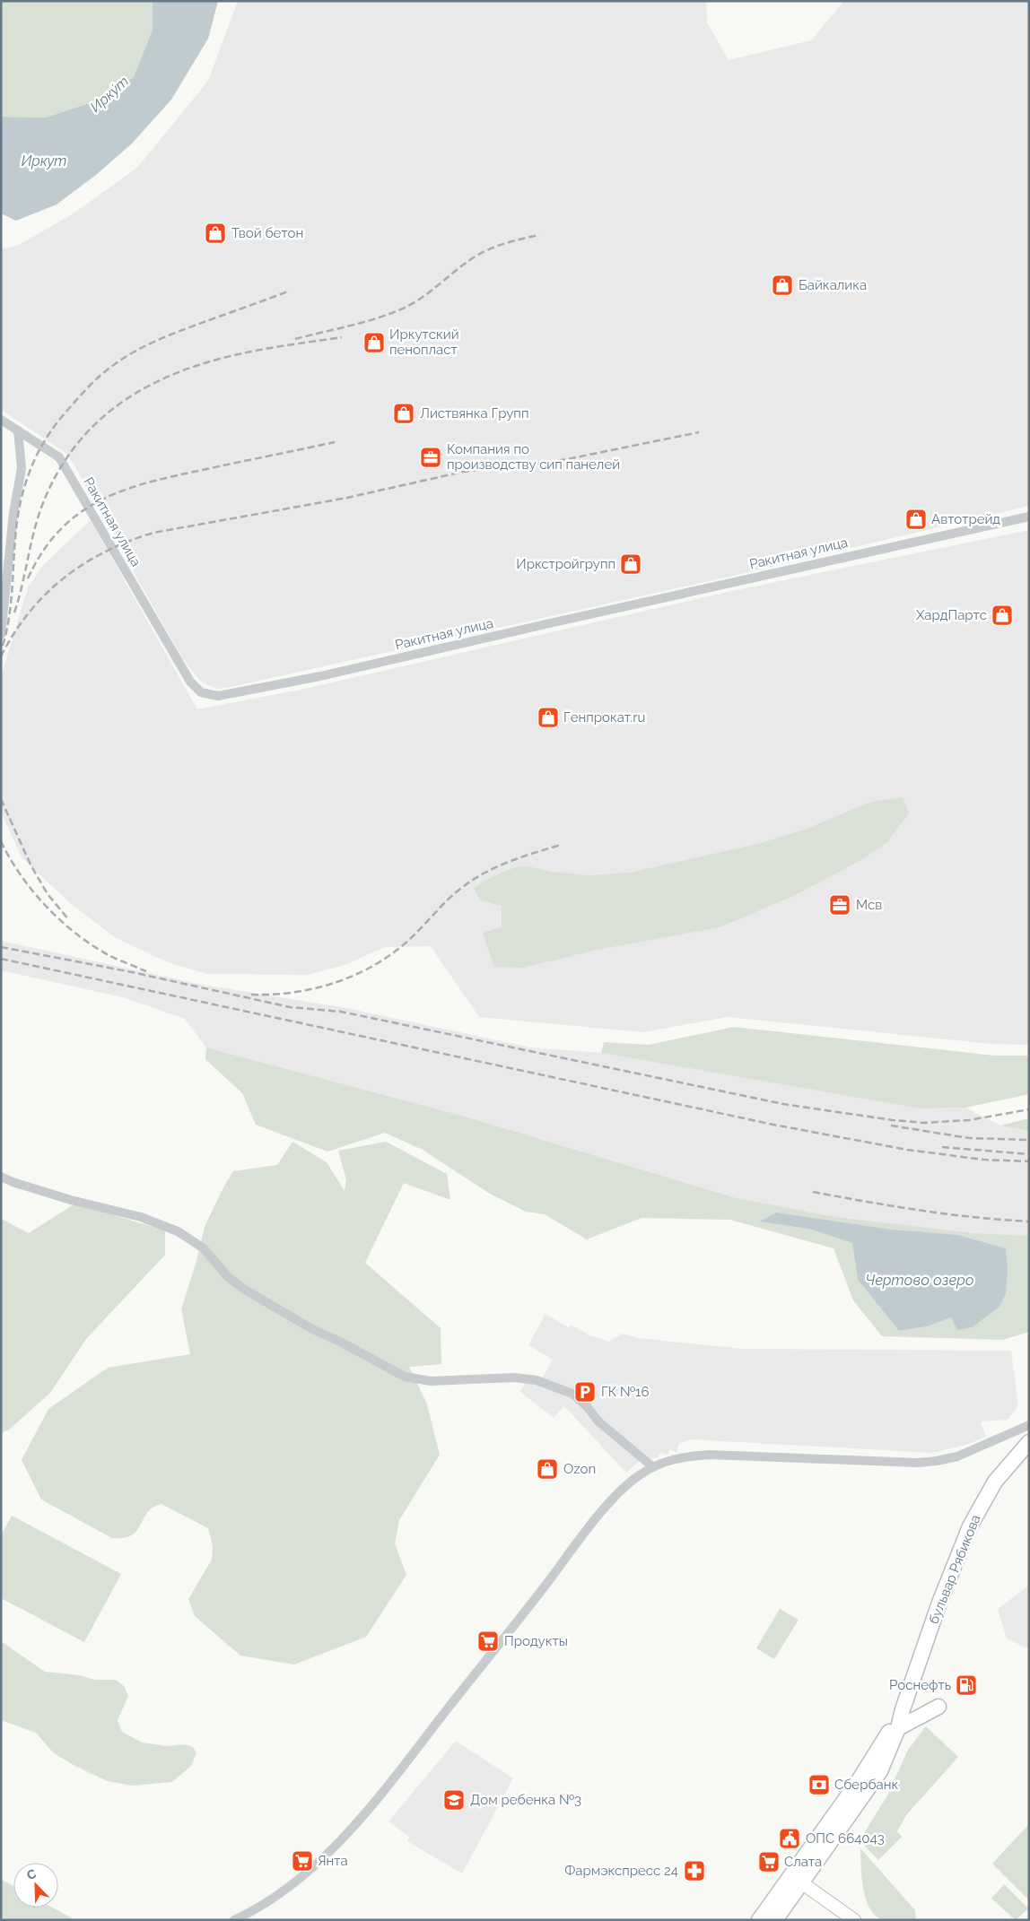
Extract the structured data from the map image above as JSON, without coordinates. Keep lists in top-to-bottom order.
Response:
{
  "streets": {
    "main road": ["бульвар Рябикова"],
    "street": ["Ракитная улица"]
  },
  "water": ["Ирку́т", "Иркут", "Чертово озеро"],
  "places": {
    "shop": [
      "Твой бетон",
      "Байкалика",
      "Иркутский пенопласт",
      "Листвянка Групп",
      "Автотрейд",
      "Иркстройгрупп",
      "ХардПартс",
      "Генпрокат.ru",
      "Ozon"
    ],
    "office": ["Компания по производству сип панелей", "Мсв"],
    "parking": ["ГК №16"],
    "supermarket": ["Продукты", "Янта", "Слата"],
    "fuel station": ["Роснефть"],
    "bank": ["Сбербанк"],
    "school or university": ["Дом ребенка №3"],
    "public building": ["ОПС 664043"],
    "pharmacy": ["Фармэкспресс 24"]
  },
  "north": "top left"
}
